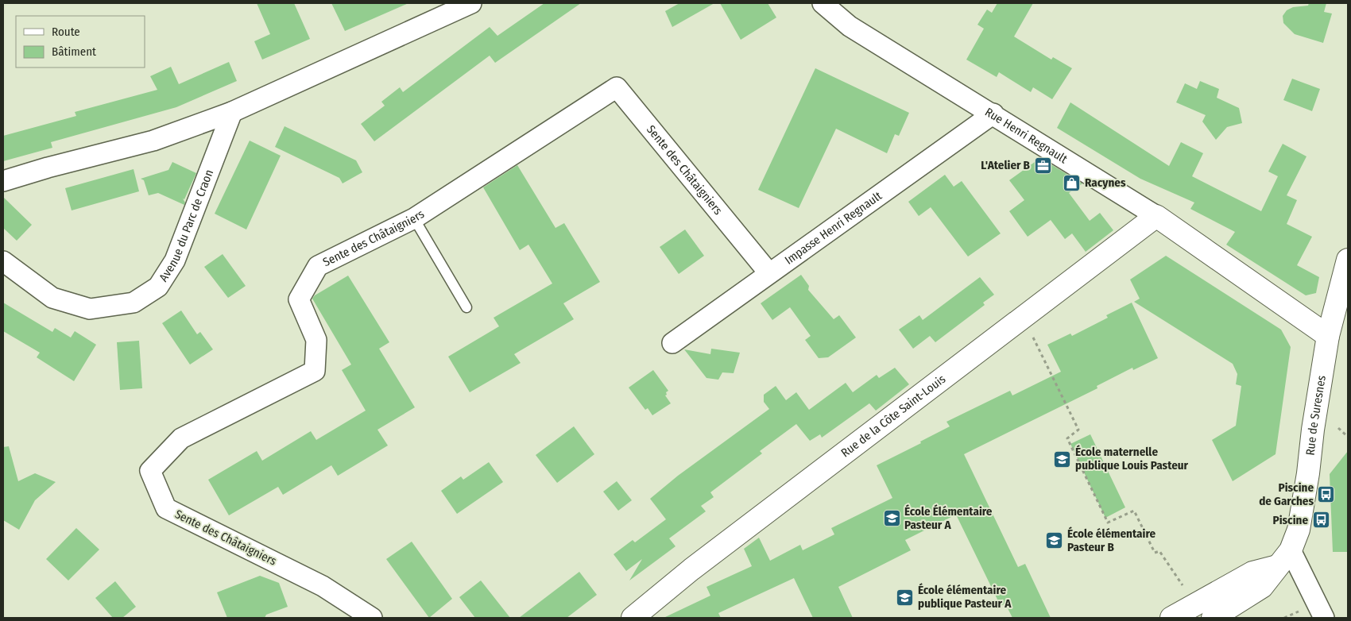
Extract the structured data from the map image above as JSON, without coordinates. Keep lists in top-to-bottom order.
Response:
{
  "streets": {
    "street": [
      "Rue Henri Regnault",
      "Sente des Châtaigniers",
      "Avenue du Parc de Craon",
      "Impasse Henri Regnault",
      "Rue de Suresnes",
      "Rue de la Côte Saint-Louis"
    ]
  },
  "crossings": [
    ["Rue Henri Regnault", "Impasse Henri Regnault"],
    ["Rue Henri Regnault", "Rue de Suresnes"],
    ["Rue Henri Regnault", "Rue de la Côte Saint-Louis"],
    ["Sente des Châtaigniers", "Impasse Henri Regnault"]
  ],
  "places": {
    "office": ["L'Atelier B"],
    "shop": ["Racynes"],
    "school or university": [
      "École maternelle publique Louis Pasteur",
      "École Élémentaire Pasteur A",
      "École élémentaire Pasteur B",
      "École élémentaire publique Pasteur A"
    ],
    "bus stop": ["Piscine de Garches", "Piscine"]
  },
  "legend": ["Route", "Bâtiment"]
}
